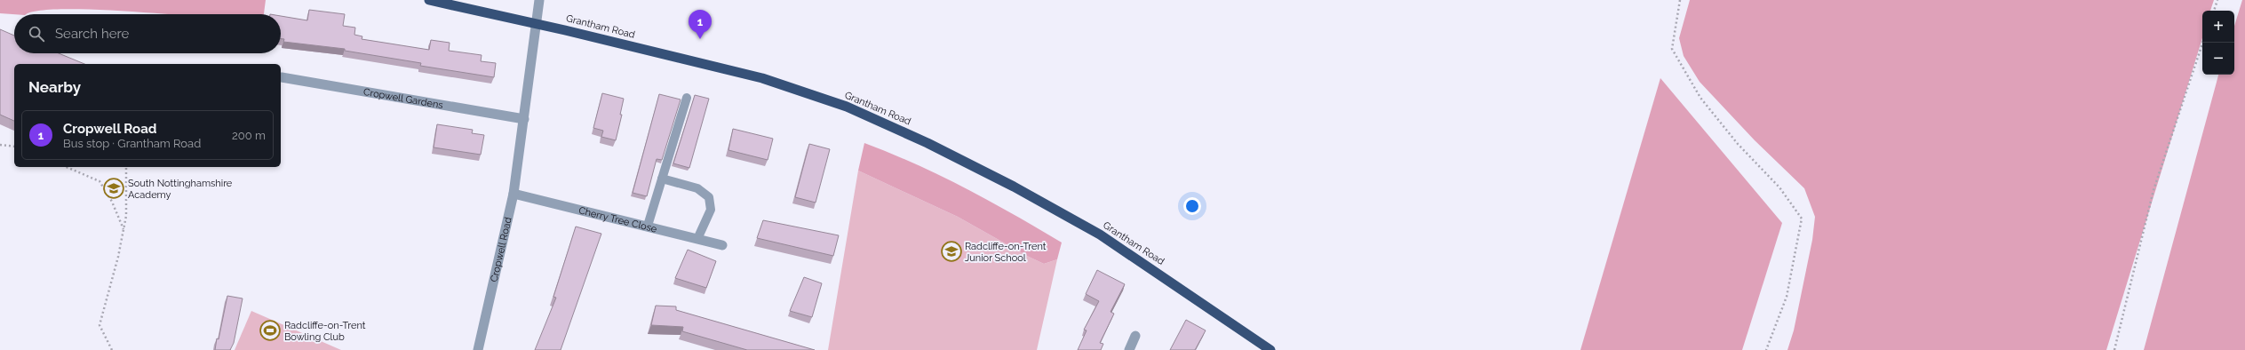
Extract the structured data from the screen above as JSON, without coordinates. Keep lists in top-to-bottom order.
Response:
{
  "streets": {
    "highway": ["Grantham Road"],
    "street": ["Cropwell Gardens", "Cherry Tree Close", "Cropwell Road"]
  },
  "crossings": [
    ["Grantham Road", "Cropwell Road"],
    ["Cropwell Gardens", "Cropwell Road"],
    ["Cherry Tree Close", "Cropwell Road"]
  ],
  "places": {
    "school or university": ["South Nottinghamshire Academy", "Radcliffe-on-Trent Junior School"],
    "sports": ["Radcliffe-on-Trent Bowling Club"]
  },
  "page": {
    "pins": "1",
    "map_buttons": ["+", "−"],
    "search": "Search here",
    "heading": "Nearby",
    "list": [
      {
        "mark": "1",
        "name": "Cropwell Road",
        "note": "Bus stop · Grantham Road",
        "value": "200 m"
      }
    ]
  }
}
